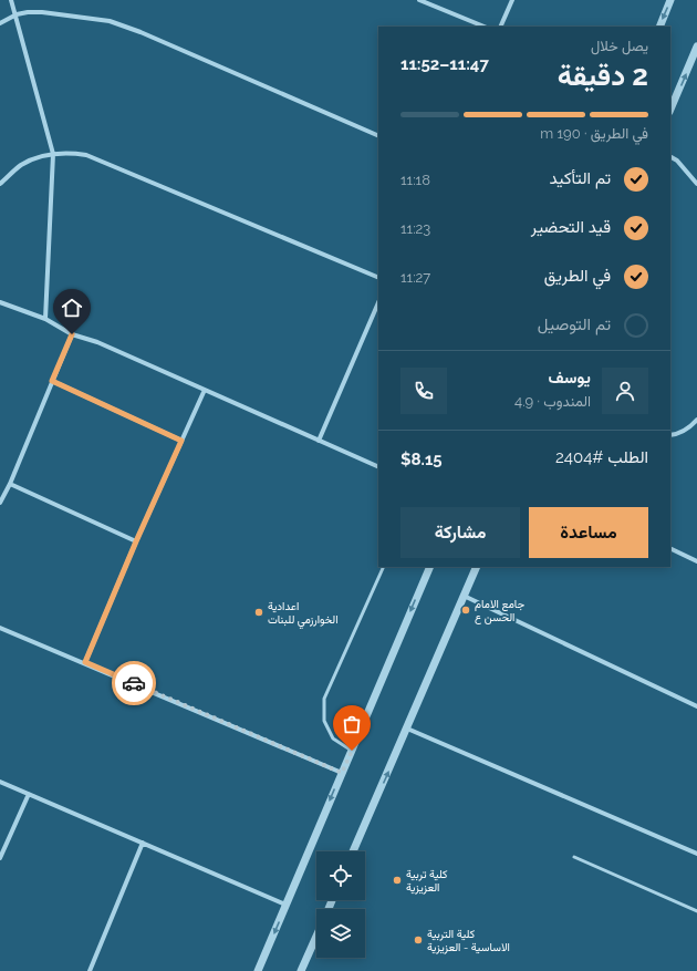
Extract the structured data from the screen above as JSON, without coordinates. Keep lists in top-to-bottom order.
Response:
{
  "places": [
    "جامع الامام الحسن ع",
    "اعدادية الخوارزمي للبنات",
    "كلية تربية العزيزية",
    "كلية التربية الاساسية - العزيزية"
  ],
  "page": {
    "heading": ["2 دقيقة", "يصل خلال", "11:47–11:52"],
    "panel": [
      "يوسف",
      "المندوب · 4.9",
      "الطلب #2404",
      "$8.15"
    ],
    "bar": "في الطريق · 190 m",
    "list": [
      ["تم التأكيد", "11:18"],
      ["قيد التحضير", "11:23"],
      ["في الطريق", "11:27"],
      "تم التوصيل"
    ],
    "buttons": ["مساعدة", "مشاركة"]
  }
}
